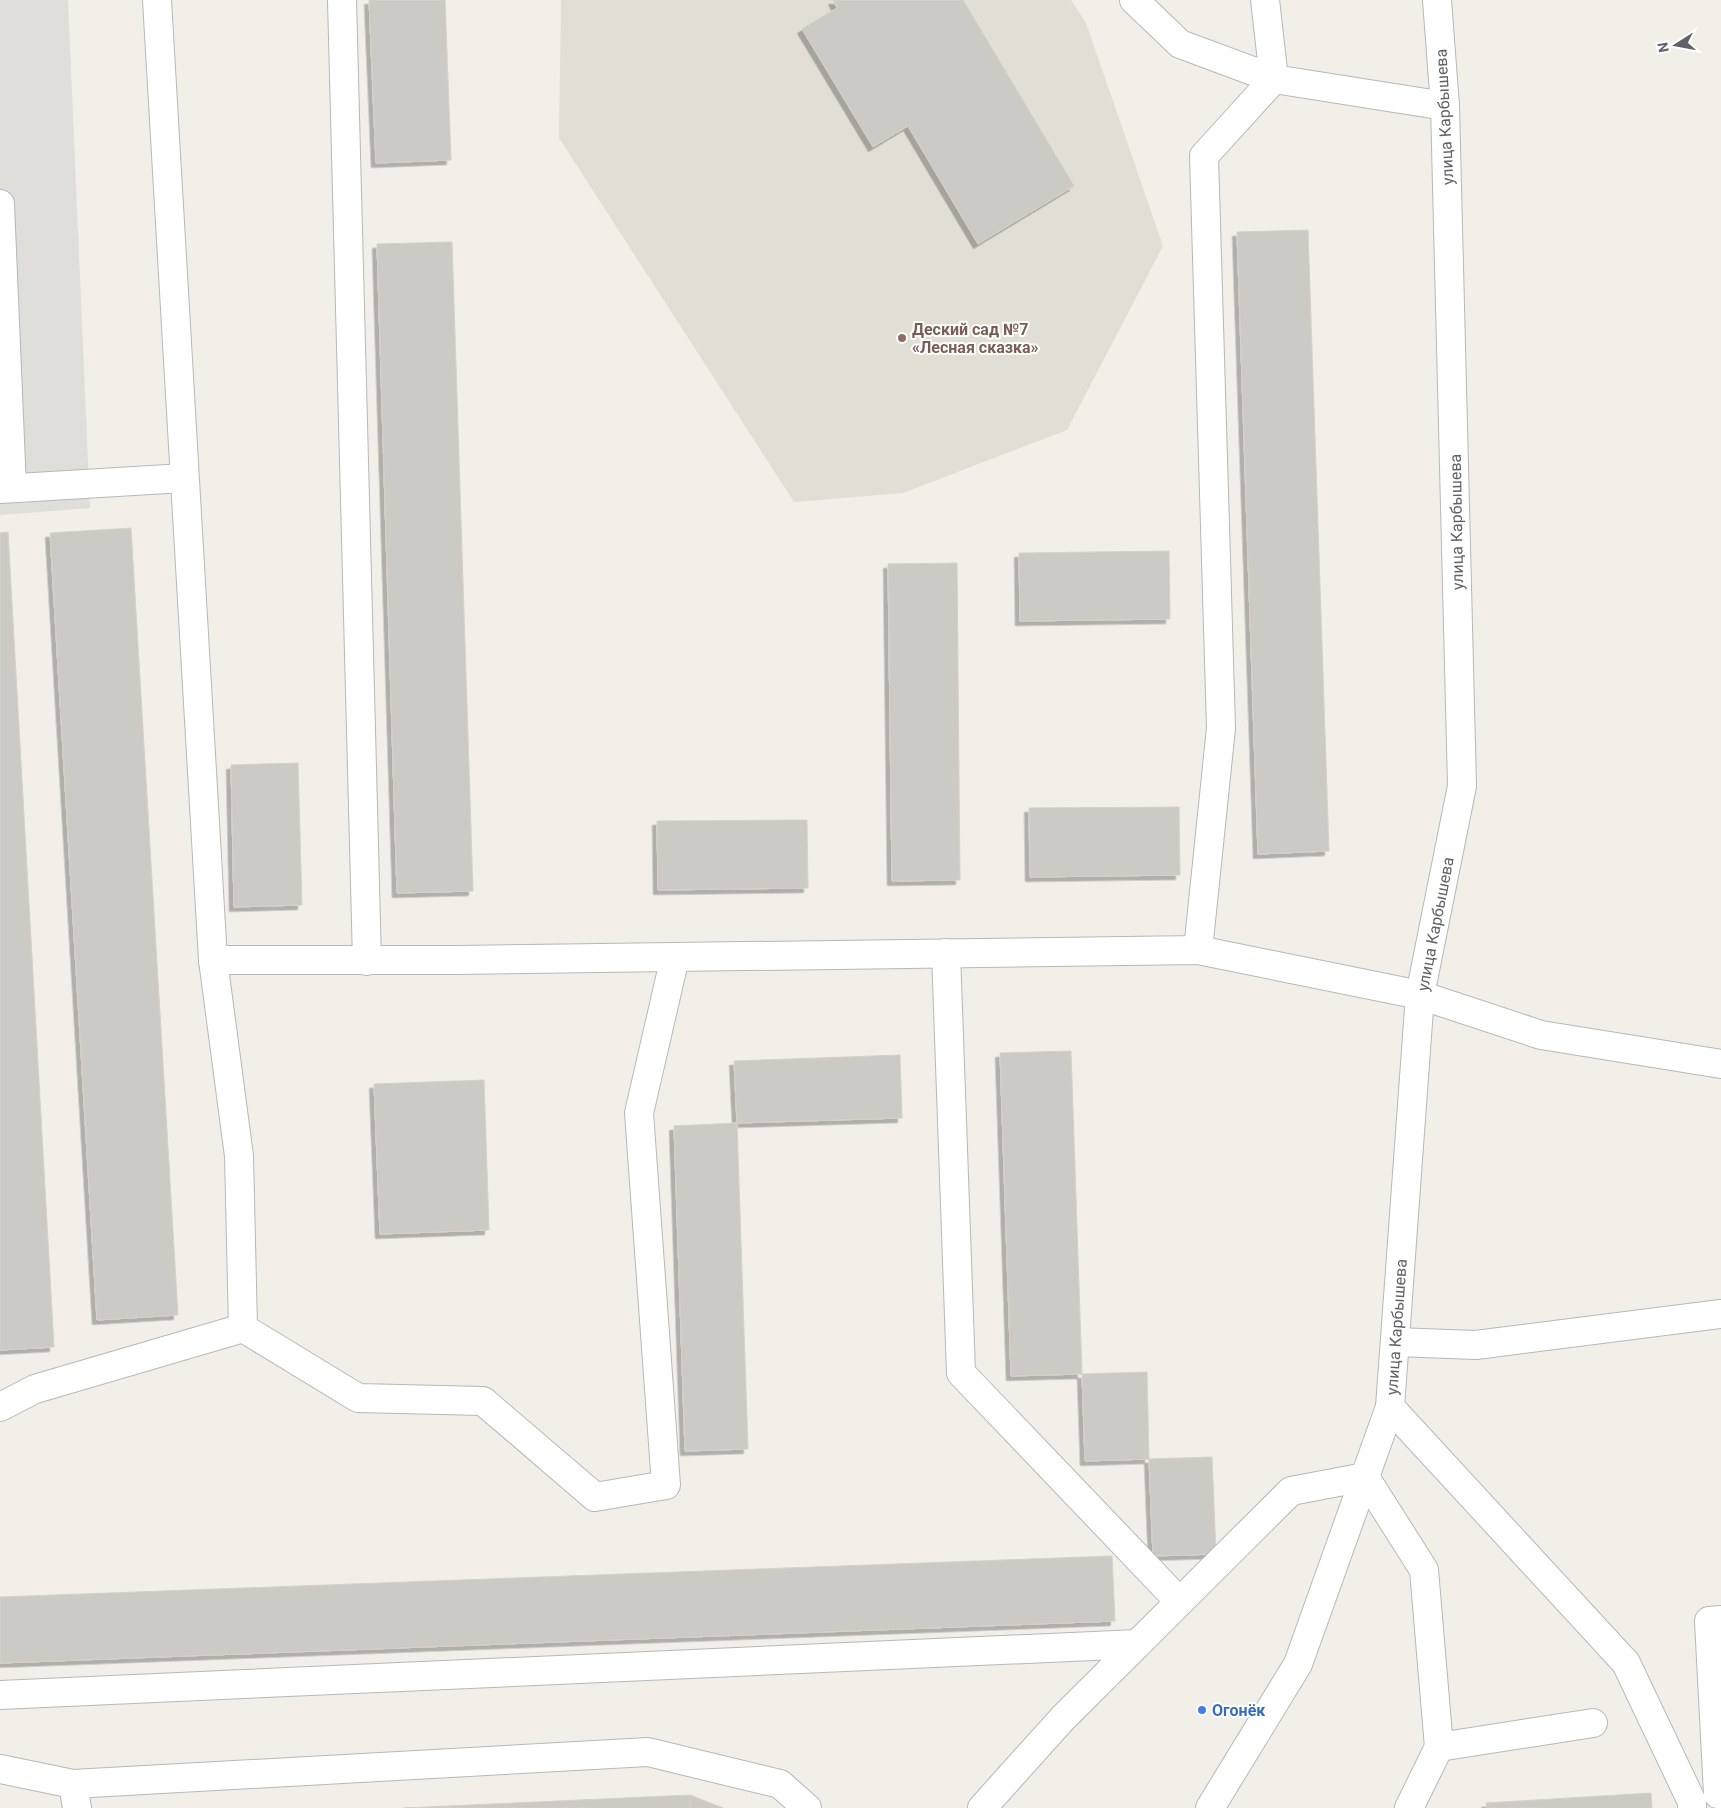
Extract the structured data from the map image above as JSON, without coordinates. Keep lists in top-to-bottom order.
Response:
{
  "streets": {
    "street": ["улица Карбышева"]
  },
  "places": ["Деский сад №7 «Лесная сказка»", "Огонёк"],
  "north": "left"
}
